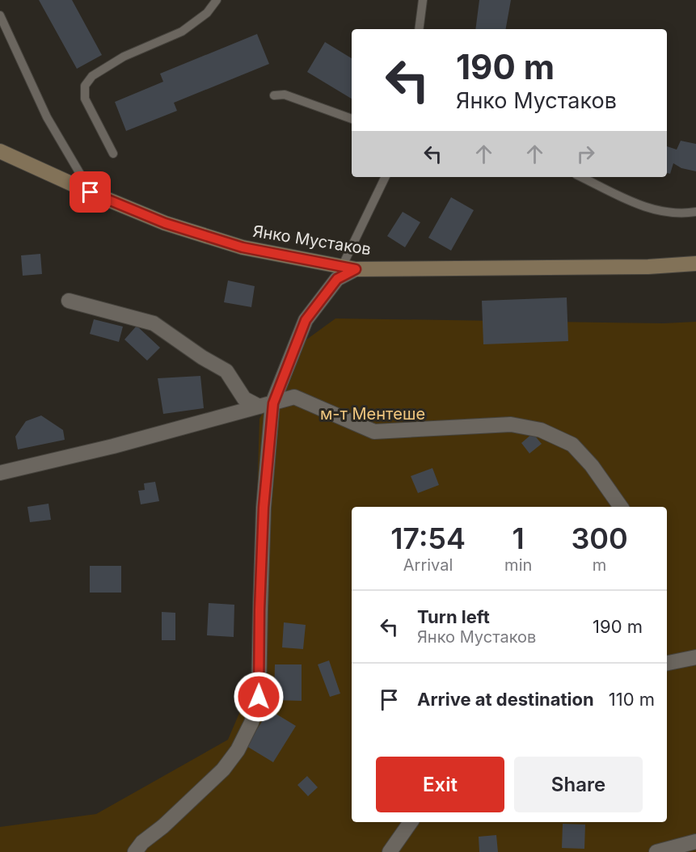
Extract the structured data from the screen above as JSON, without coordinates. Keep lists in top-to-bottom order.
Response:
{
  "streets": {
    "street": ["Янко Мустаков"]
  },
  "parks": ["м-т Ментeше"],
  "page": {
    "turn": ["190 m", "Янко Мустаков"],
    "eta": [
      "17:54",
      "Arrival",
      "1",
      "min",
      "300",
      "m"
    ],
    "list": [
      {
        "name": "Turn left",
        "note": "Янко Мустаков",
        "value": "190 m"
      },
      {
        "name": "Arrive at destination",
        "value": "110 m"
      }
    ],
    "buttons": ["Exit", "Share"]
  }
}
